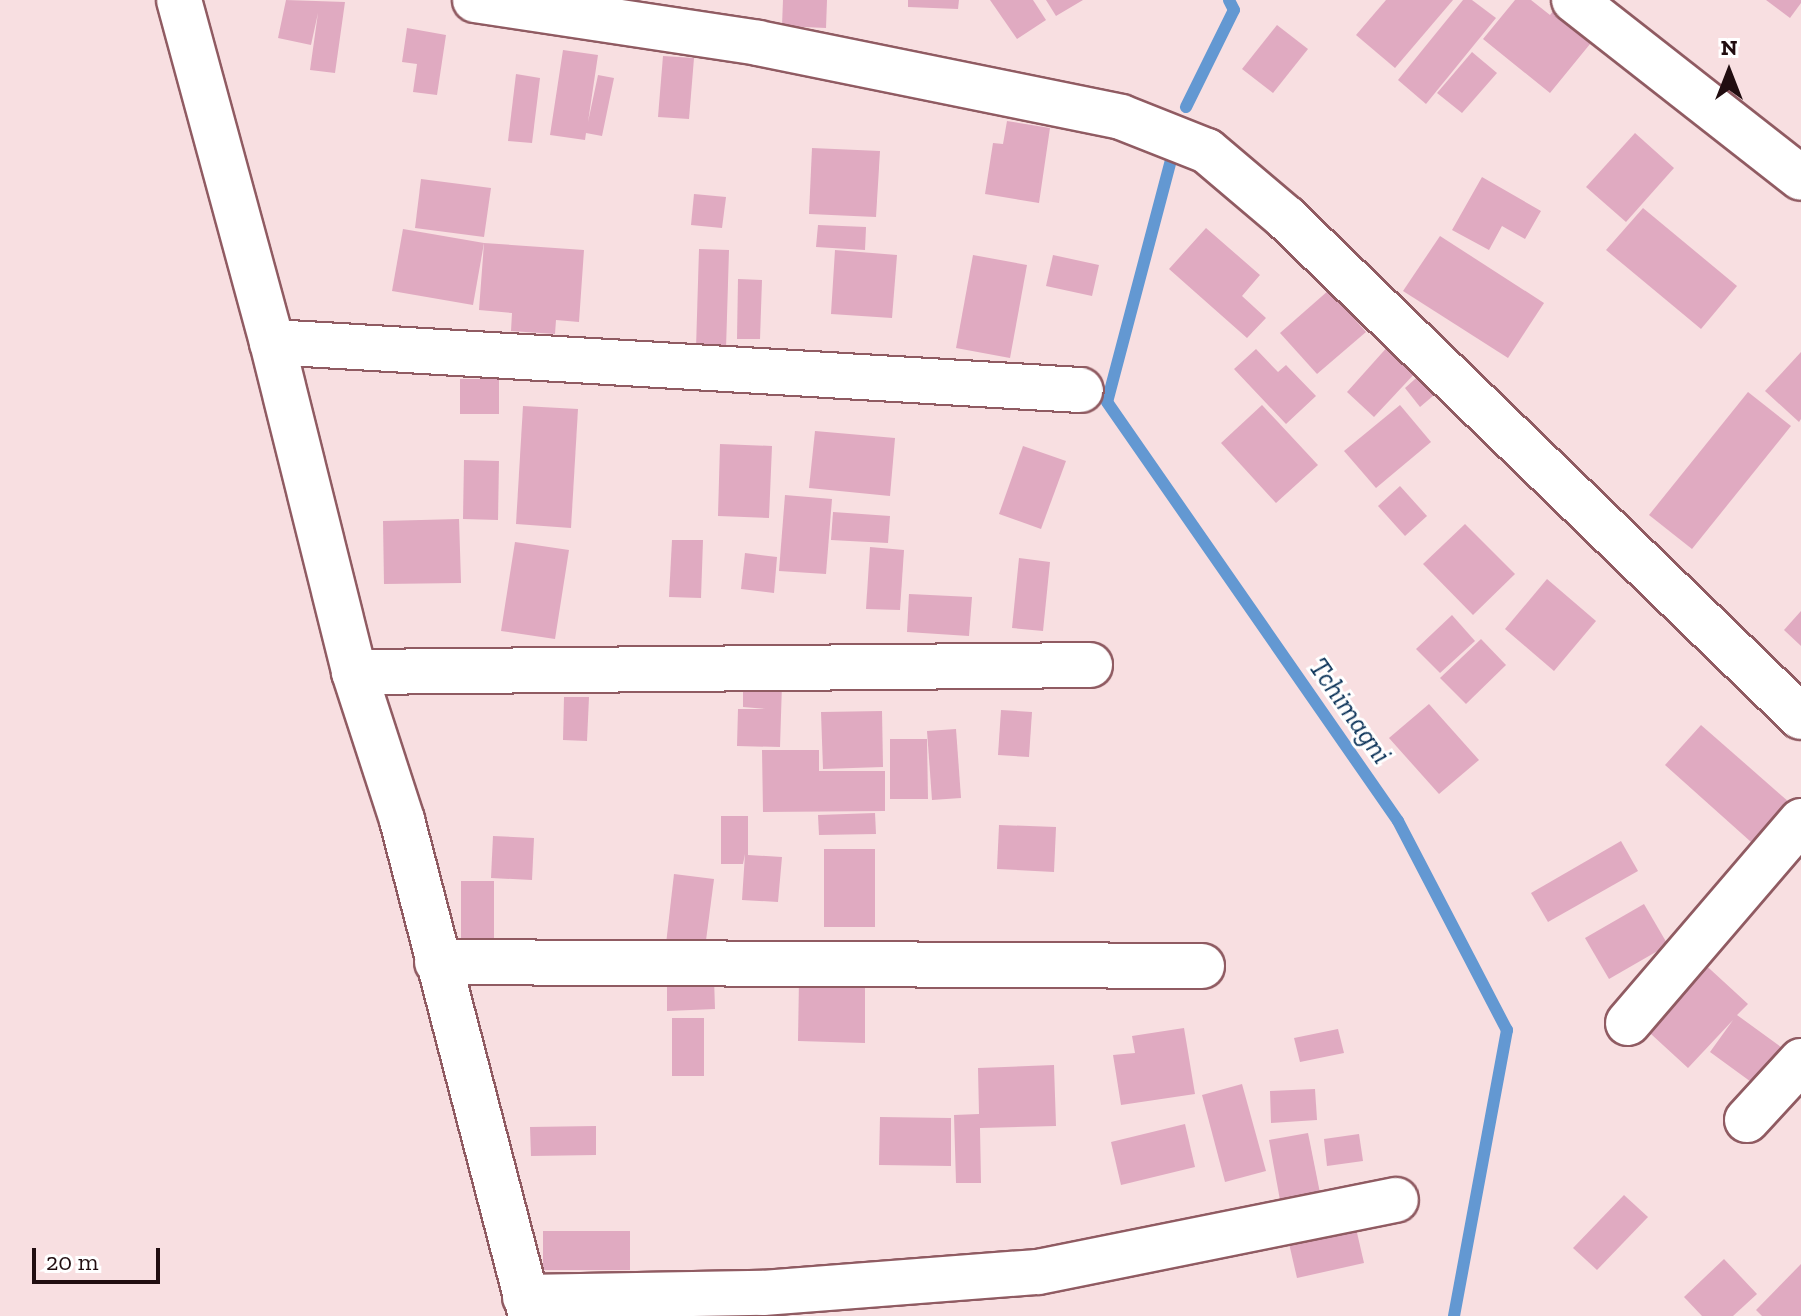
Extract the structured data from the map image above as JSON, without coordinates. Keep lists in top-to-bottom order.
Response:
{
  "water": ["Tchimagni"],
  "scale_bar": "20 m",
  "north": "top"
}
